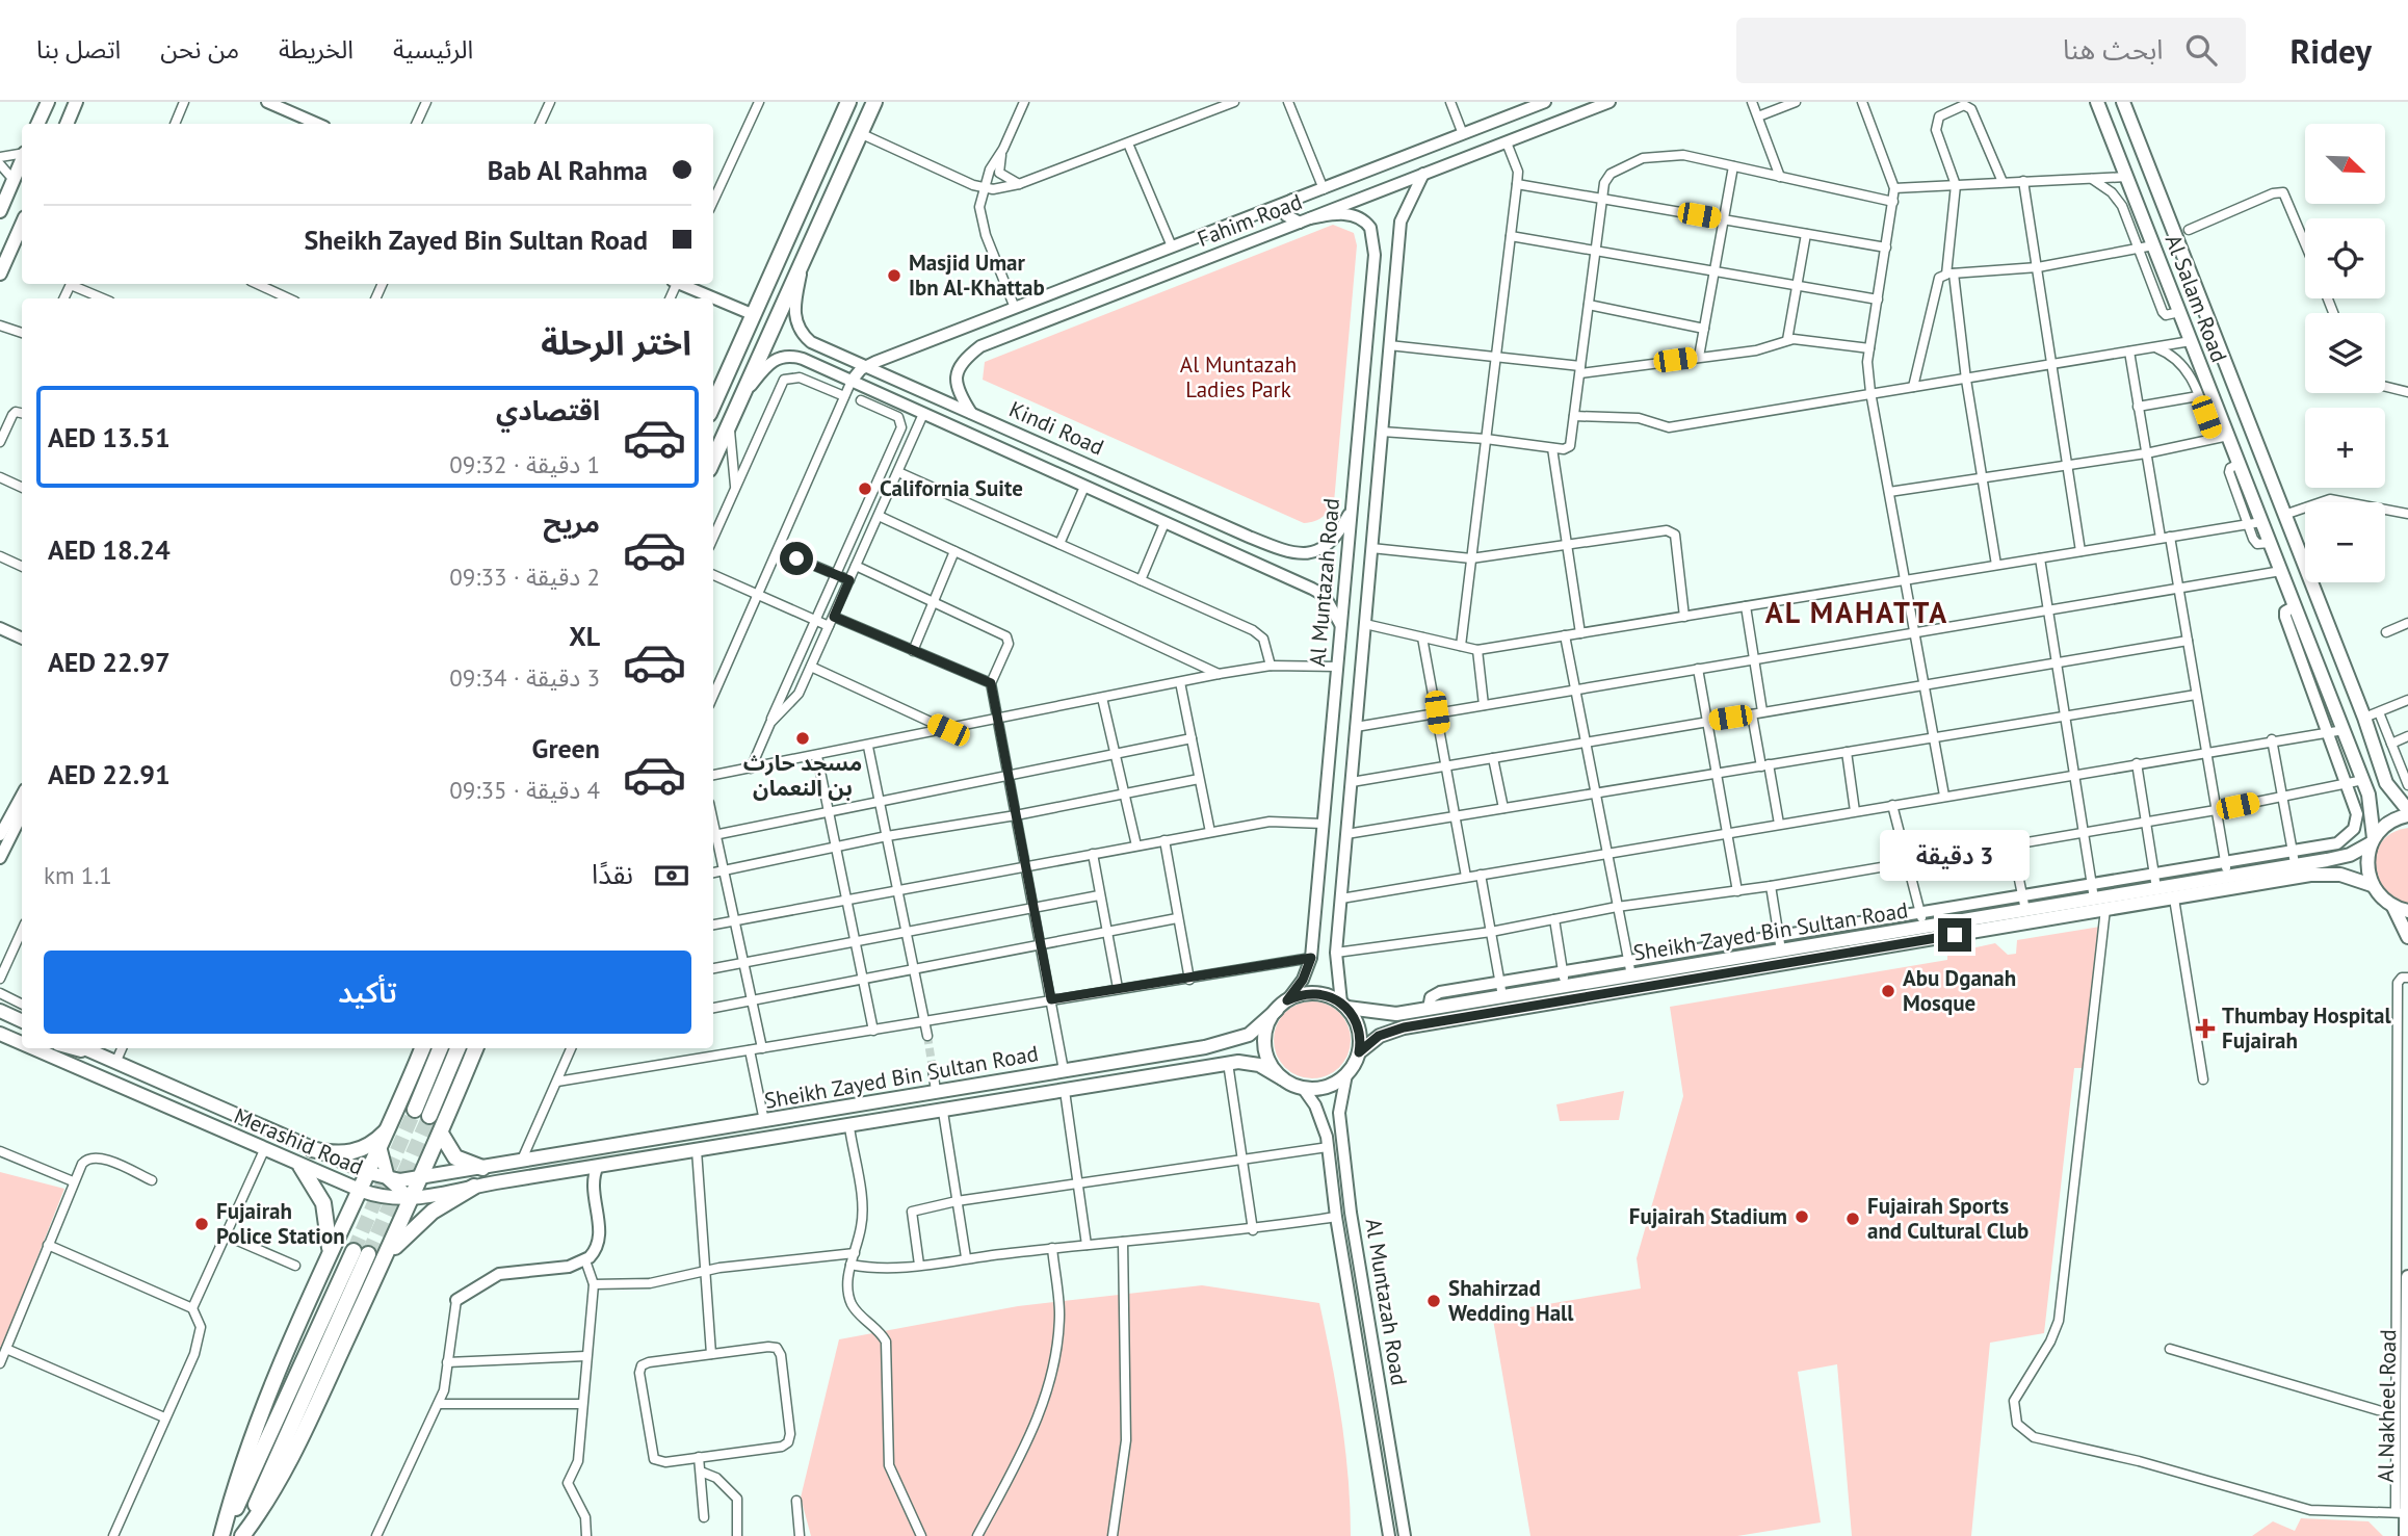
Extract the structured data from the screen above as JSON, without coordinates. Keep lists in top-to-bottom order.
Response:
{
  "streets": {
    "main road": [
      "Al Salam Road",
      "Sheikh Zayed Bin Sultan Road",
      "Merashid Road",
      "Al Nakheel Road"
    ],
    "street": ["Fahim Road", "Kindi Road", "Al Muntazah Road"]
  },
  "crossings": [
    ["Fahim Road", "Kindi Road"],
    ["Fahim Road", "Al Muntazah Road"],
    ["Al Salam Road", "Sheikh Zayed Bin Sultan Road"],
    ["Kindi Road", "Al Muntazah Road"],
    ["Al Muntazah Road", "Sheikh Zayed Bin Sultan Road"],
    ["Sheikh Zayed Bin Sultan Road", "Merashid Road"]
  ],
  "districts": ["AL MAHATTA"],
  "parks": ["Al Muntazah Ladies Park"],
  "places": {
    "other": [
      "Masjid Umar Ibn Al-Khattab",
      "California Suite",
      "مسجد حارث بن النعمان",
      "Abu Dganah Mosque",
      "Fujairah Stadium",
      "Fujairah Sports and Cultural Club",
      "Fujairah Police Station",
      "Shahirzad Wedding Hall"
    ],
    "health": ["Thumbay Hospital Fujairah"]
  },
  "north": "bottom right",
  "page": {
    "header": "Ridey",
    "search": "ابحث هنا",
    "nav": [
      "الرئيسية",
      "الخريطة",
      "من نحن",
      "اتصل بنا"
    ],
    "map_buttons": ["+", "−"],
    "banner": ["Bab Al Rahma", "Sheikh Zayed Bin Sultan Road"],
    "heading": "اختر الرحلة",
    "list": [
      {
        "name": "اقتصادي",
        "note": "1 دقيقة · 09:32",
        "value": "AED 13.51"
      },
      {
        "name": "مريح",
        "note": "2 دقيقة · 09:33",
        "value": "AED 18.24"
      },
      {
        "name": "XL",
        "note": "3 دقيقة · 09:34",
        "value": "AED 22.97"
      },
      {
        "name": "Green",
        "note": "4 دقيقة · 09:35",
        "value": "AED 22.91"
      }
    ],
    "bubble": "3 دقيقة",
    "pay": ["نقدًا", "1.1 km"],
    "buttons": "تأكيد"
  }
}
